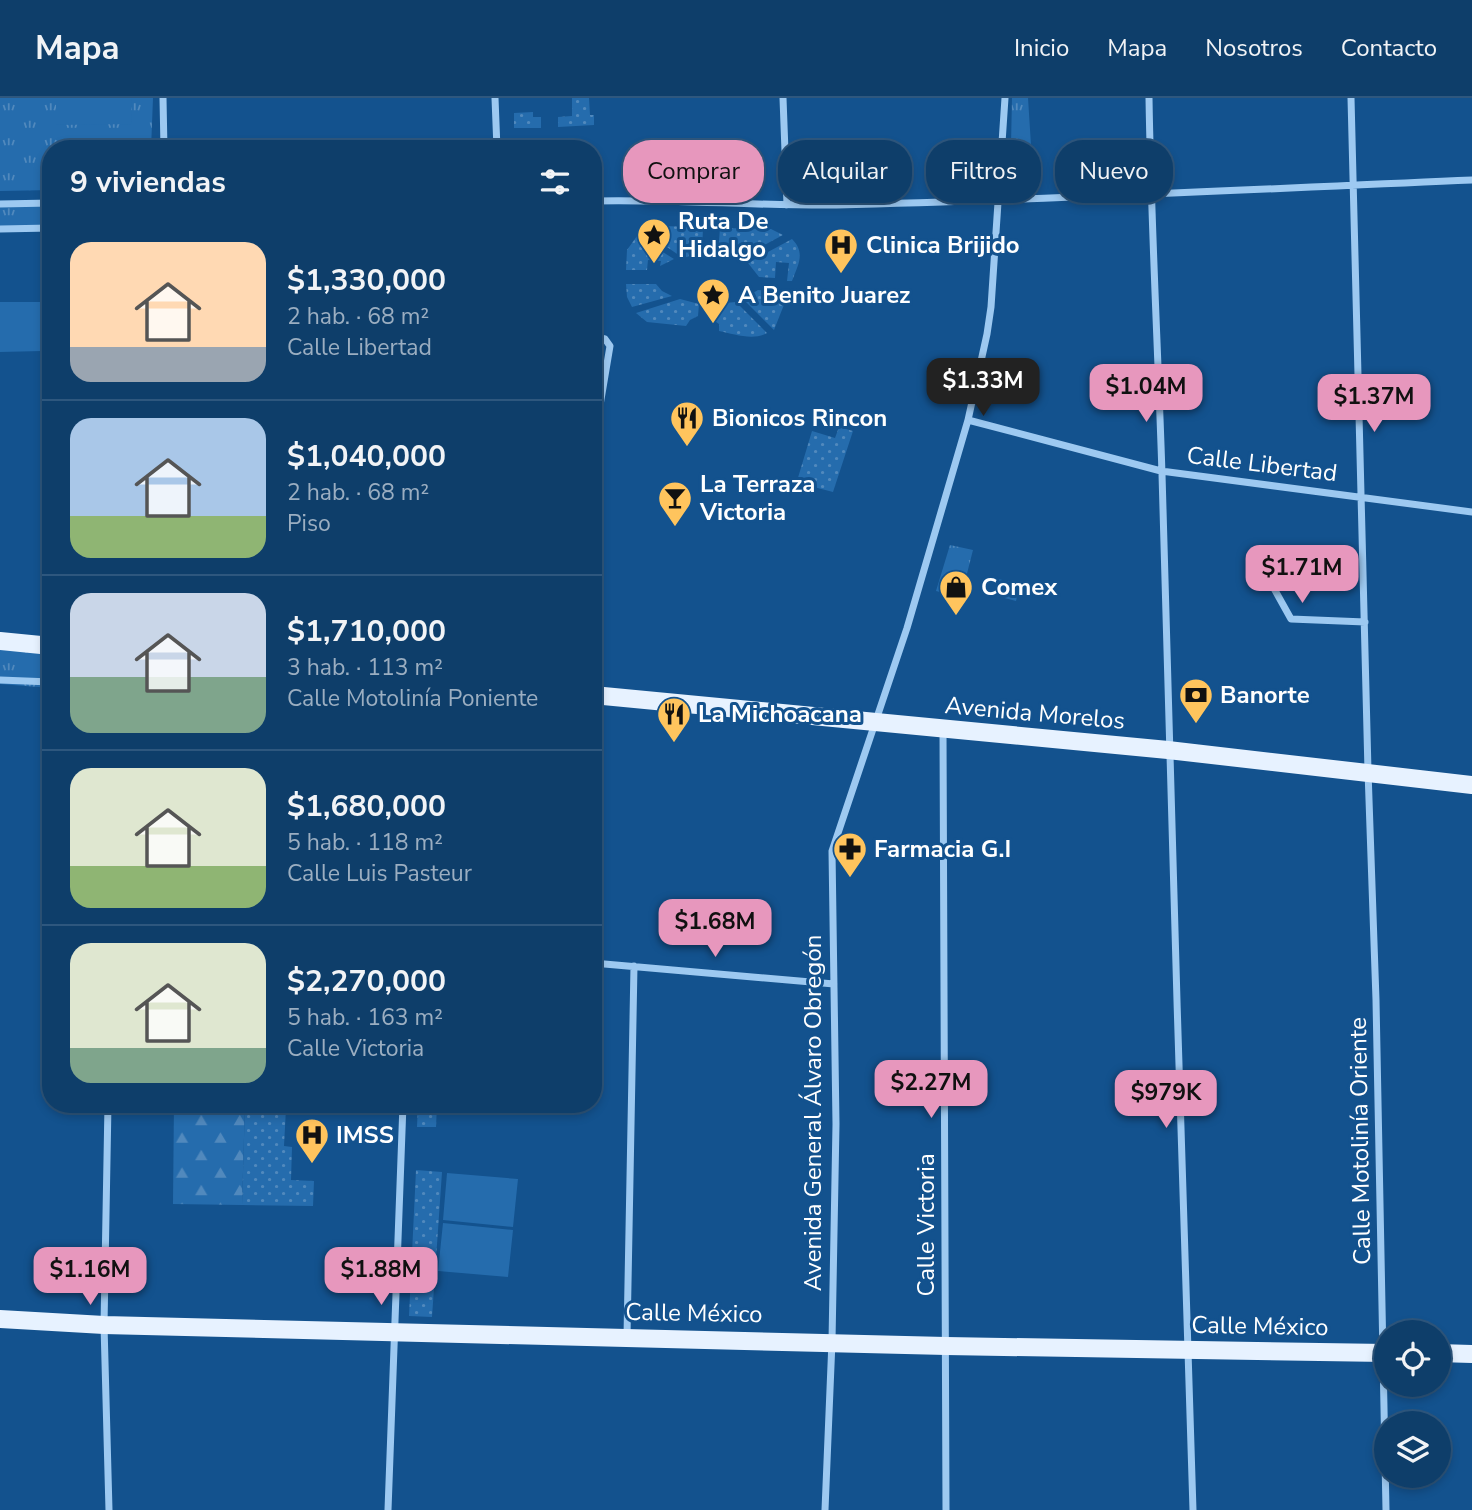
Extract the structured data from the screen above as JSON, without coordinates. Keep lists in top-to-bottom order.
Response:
{
  "streets": {
    "main road": ["Avenida Morelos", "Calle México"],
    "street": [
      "Calle Libertad",
      "Avenida General Álvaro Obregón",
      "Calle Motolinía Oriente",
      "Calle Victoria"
    ]
  },
  "crossings": [
    ["Calle Libertad", "Avenida General Álvaro Obregón"],
    ["Calle Libertad", "Calle Motolinía Oriente"],
    ["Avenida Morelos", "Avenida General Álvaro Obregón"],
    ["Avenida Morelos", "Calle Motolinía Oriente"],
    ["Avenida Morelos", "Calle Victoria"],
    ["Avenida General Álvaro Obregón", "Calle México"],
    ["Calle Victoria", "Calle México"]
  ],
  "places": {
    "place": ["Ruta De Hidalgo", "A Benito Juarez"],
    "hospital": ["Clinica Brijido", "IMSS"],
    "restaurant": ["Bionicos Rincon", "La Michoacana"],
    "bar": ["La Terraza Victoria"],
    "shop": ["Comex"],
    "bank": ["Banorte"],
    "pharmacy": ["Farmacia G.I"]
  },
  "page": {
    "header": "Mapa",
    "nav": [
      "Inicio",
      "Mapa",
      "Nosotros",
      "Contacto"
    ],
    "chip": [
      "Comprar",
      "Alquilar",
      "Filtros",
      "Nuevo"
    ],
    "heading": "9 viviendas",
    "list": [
      {
        "name": "$1,330,000",
        "note": "2 hab. · 68 m² · Calle Libertad"
      },
      {
        "name": "$1,040,000",
        "note": "2 hab. · 68 m² · Piso"
      },
      {
        "name": "$1,710,000",
        "note": "3 hab. · 113 m² · Calle Motolinía Poniente"
      },
      {
        "name": "$1,680,000",
        "note": "5 hab. · 118 m² · Calle Luis Pasteur"
      },
      {
        "name": "$2,270,000",
        "note": "5 hab. · 163 m² · Calle Victoria"
      }
    ],
    "price": [
      "$1.33M",
      "$1.04M",
      "$1.37M",
      "$1.71M",
      "$1.68M",
      "$2.27M",
      "$979K",
      "$1.16M",
      "$1.88M"
    ]
  }
}
